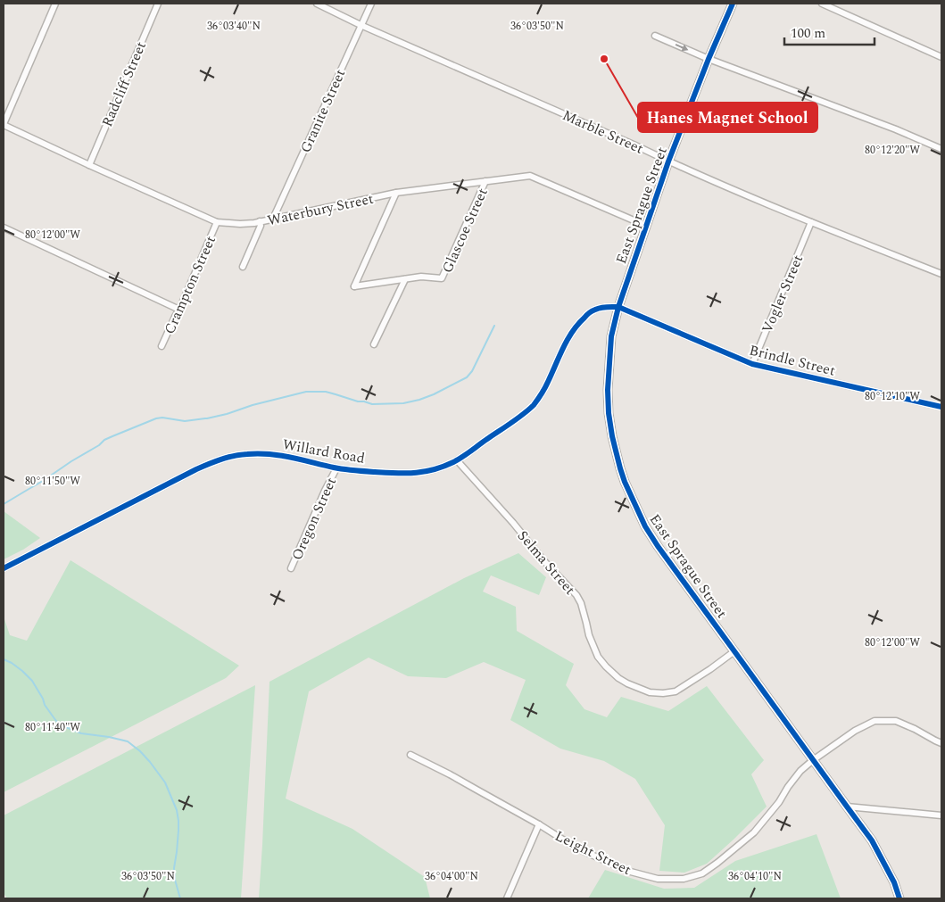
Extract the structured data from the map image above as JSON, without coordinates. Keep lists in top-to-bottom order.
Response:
{
  "streets": {
    "street": [
      "Radcliff Street",
      "Granite Street",
      "Marble Street",
      "East Sprague Street",
      "Waterbury Street",
      "Glascoe Street",
      "Crampton Street",
      "Vogler Street",
      "Brindle Street",
      "Willard Road",
      "Oregon Street",
      "Selma Street",
      "Leight Street"
    ]
  },
  "crossings": [
    ["Radcliff Street", "Waterbury Street"],
    ["Granite Street", "Marble Street"],
    ["Granite Street", "Waterbury Street"],
    ["Marble Street", "East Sprague Street"],
    ["Marble Street", "Vogler Street"],
    ["East Sprague Street", "Waterbury Street"],
    ["East Sprague Street", "Brindle Street"],
    ["East Sprague Street", "Willard Road"],
    ["East Sprague Street", "Selma Street"],
    ["East Sprague Street", "Leight Street"],
    ["Waterbury Street", "Glascoe Street"],
    ["Waterbury Street", "Crampton Street"],
    ["Vogler Street", "Brindle Street"],
    ["Brindle Street", "Willard Road"],
    ["Willard Road", "Oregon Street"],
    ["Willard Road", "Selma Street"]
  ],
  "places": ["Hanes Magnet School"],
  "scale_bar": "100 m",
  "coordinates": [
    "36°03'40\"N",
    "36°03'50\"N",
    "80°12'20\"W",
    "80°12'00\"W",
    "80°12'10\"W",
    "80°11'50\"W",
    "80°11'40\"W",
    "36°04'00\"N",
    "36°04'10\"N"
  ]
}
